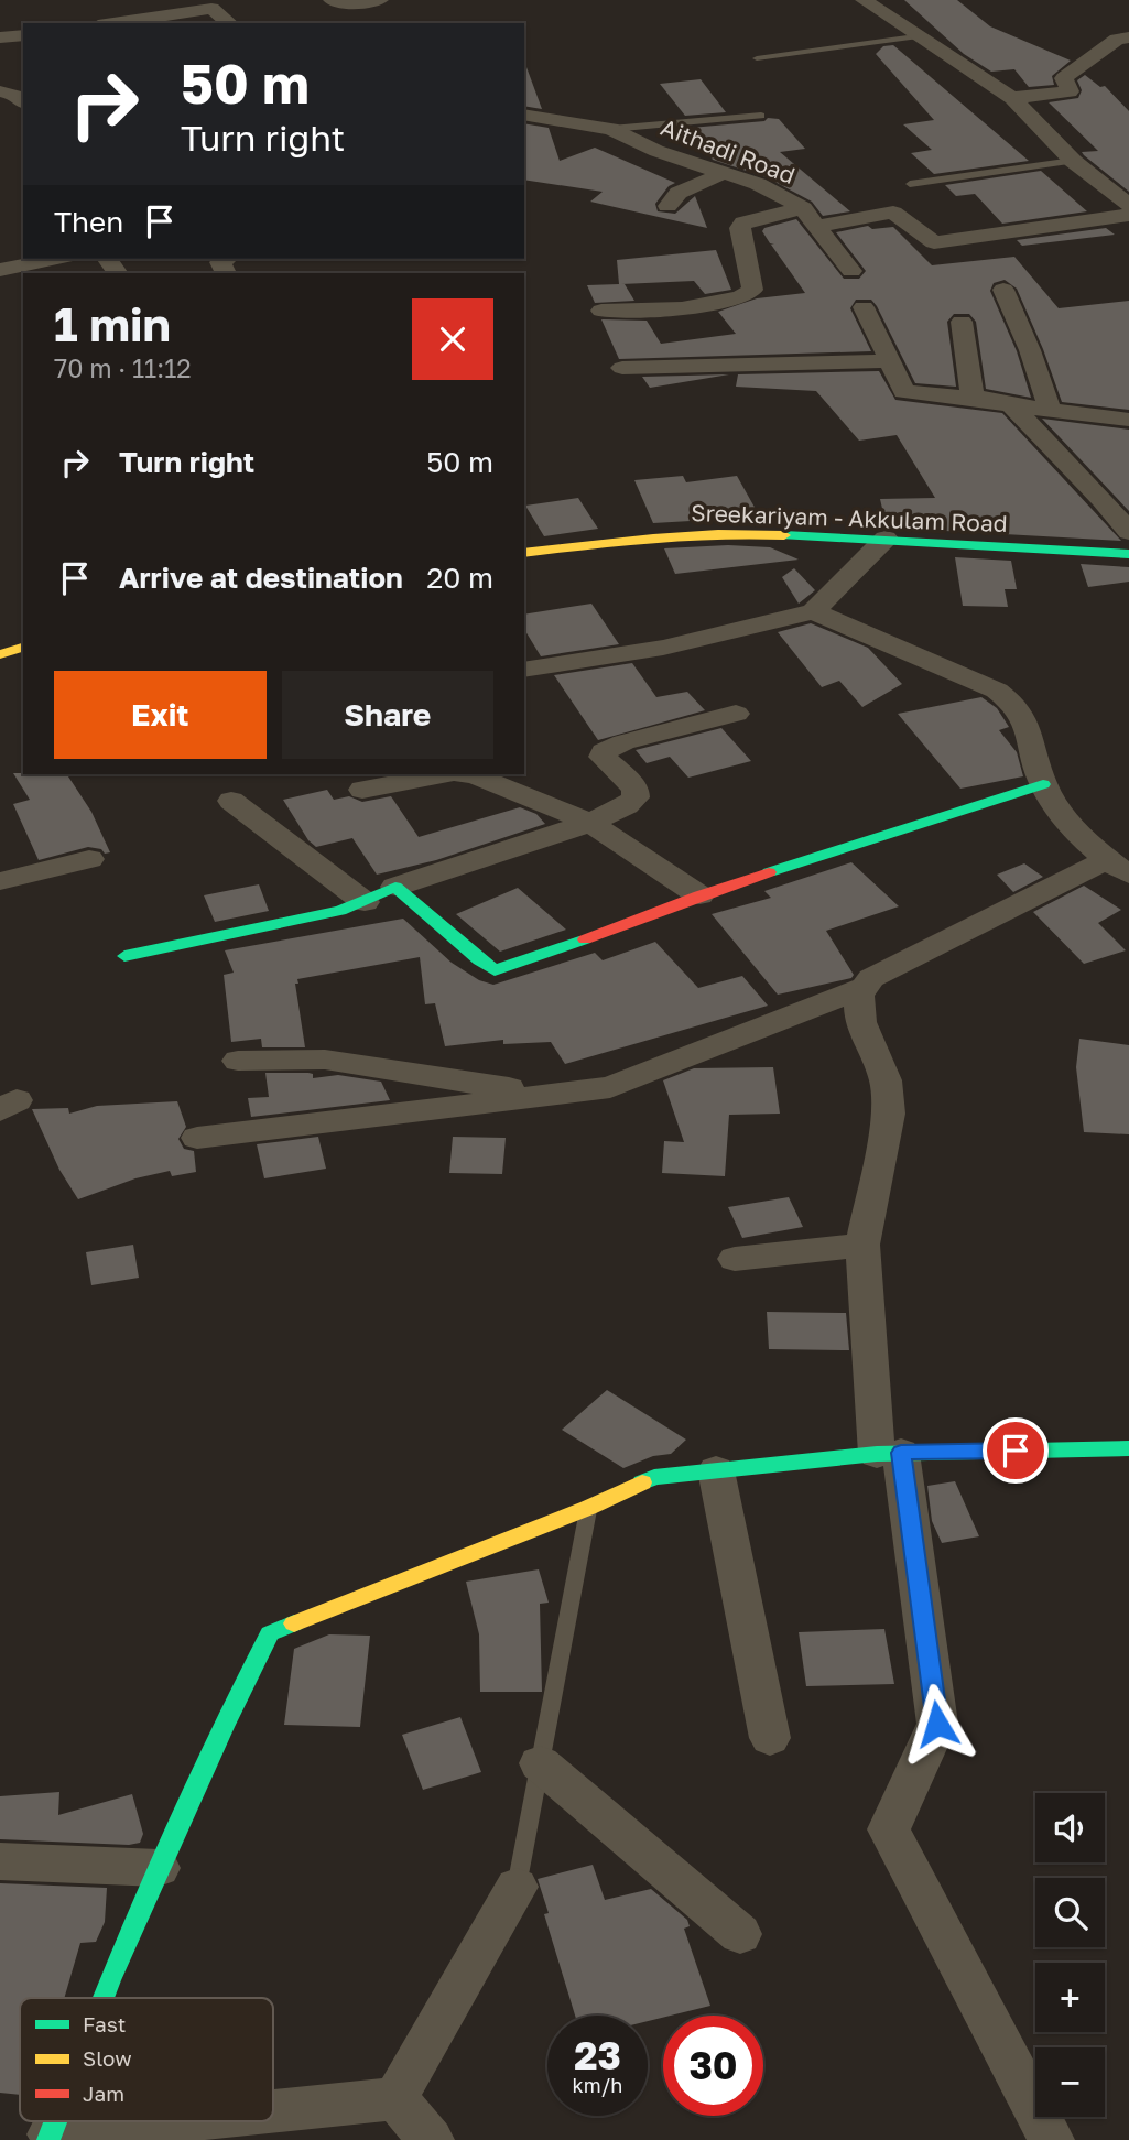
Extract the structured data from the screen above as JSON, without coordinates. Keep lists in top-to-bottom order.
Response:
{
  "streets": {
    "street": ["Aithadi Road", "Sreekariyam - Akkulam Road"]
  },
  "legend": ["Fast", "Slow", "Jam"],
  "page": {
    "turn": ["50 m", "Turn right"],
    "then": "Then",
    "heading": ["1 min", "70 m · 11:12"],
    "list": [
      {
        "name": "Turn right",
        "value": "50 m"
      },
      {
        "name": "Arrive at destination",
        "value": "20 m"
      }
    ],
    "buttons": ["Exit", "Share"],
    "map_buttons": ["+", "−"],
    "speed": "23 km/h",
    "limit": "30"
  }
}
